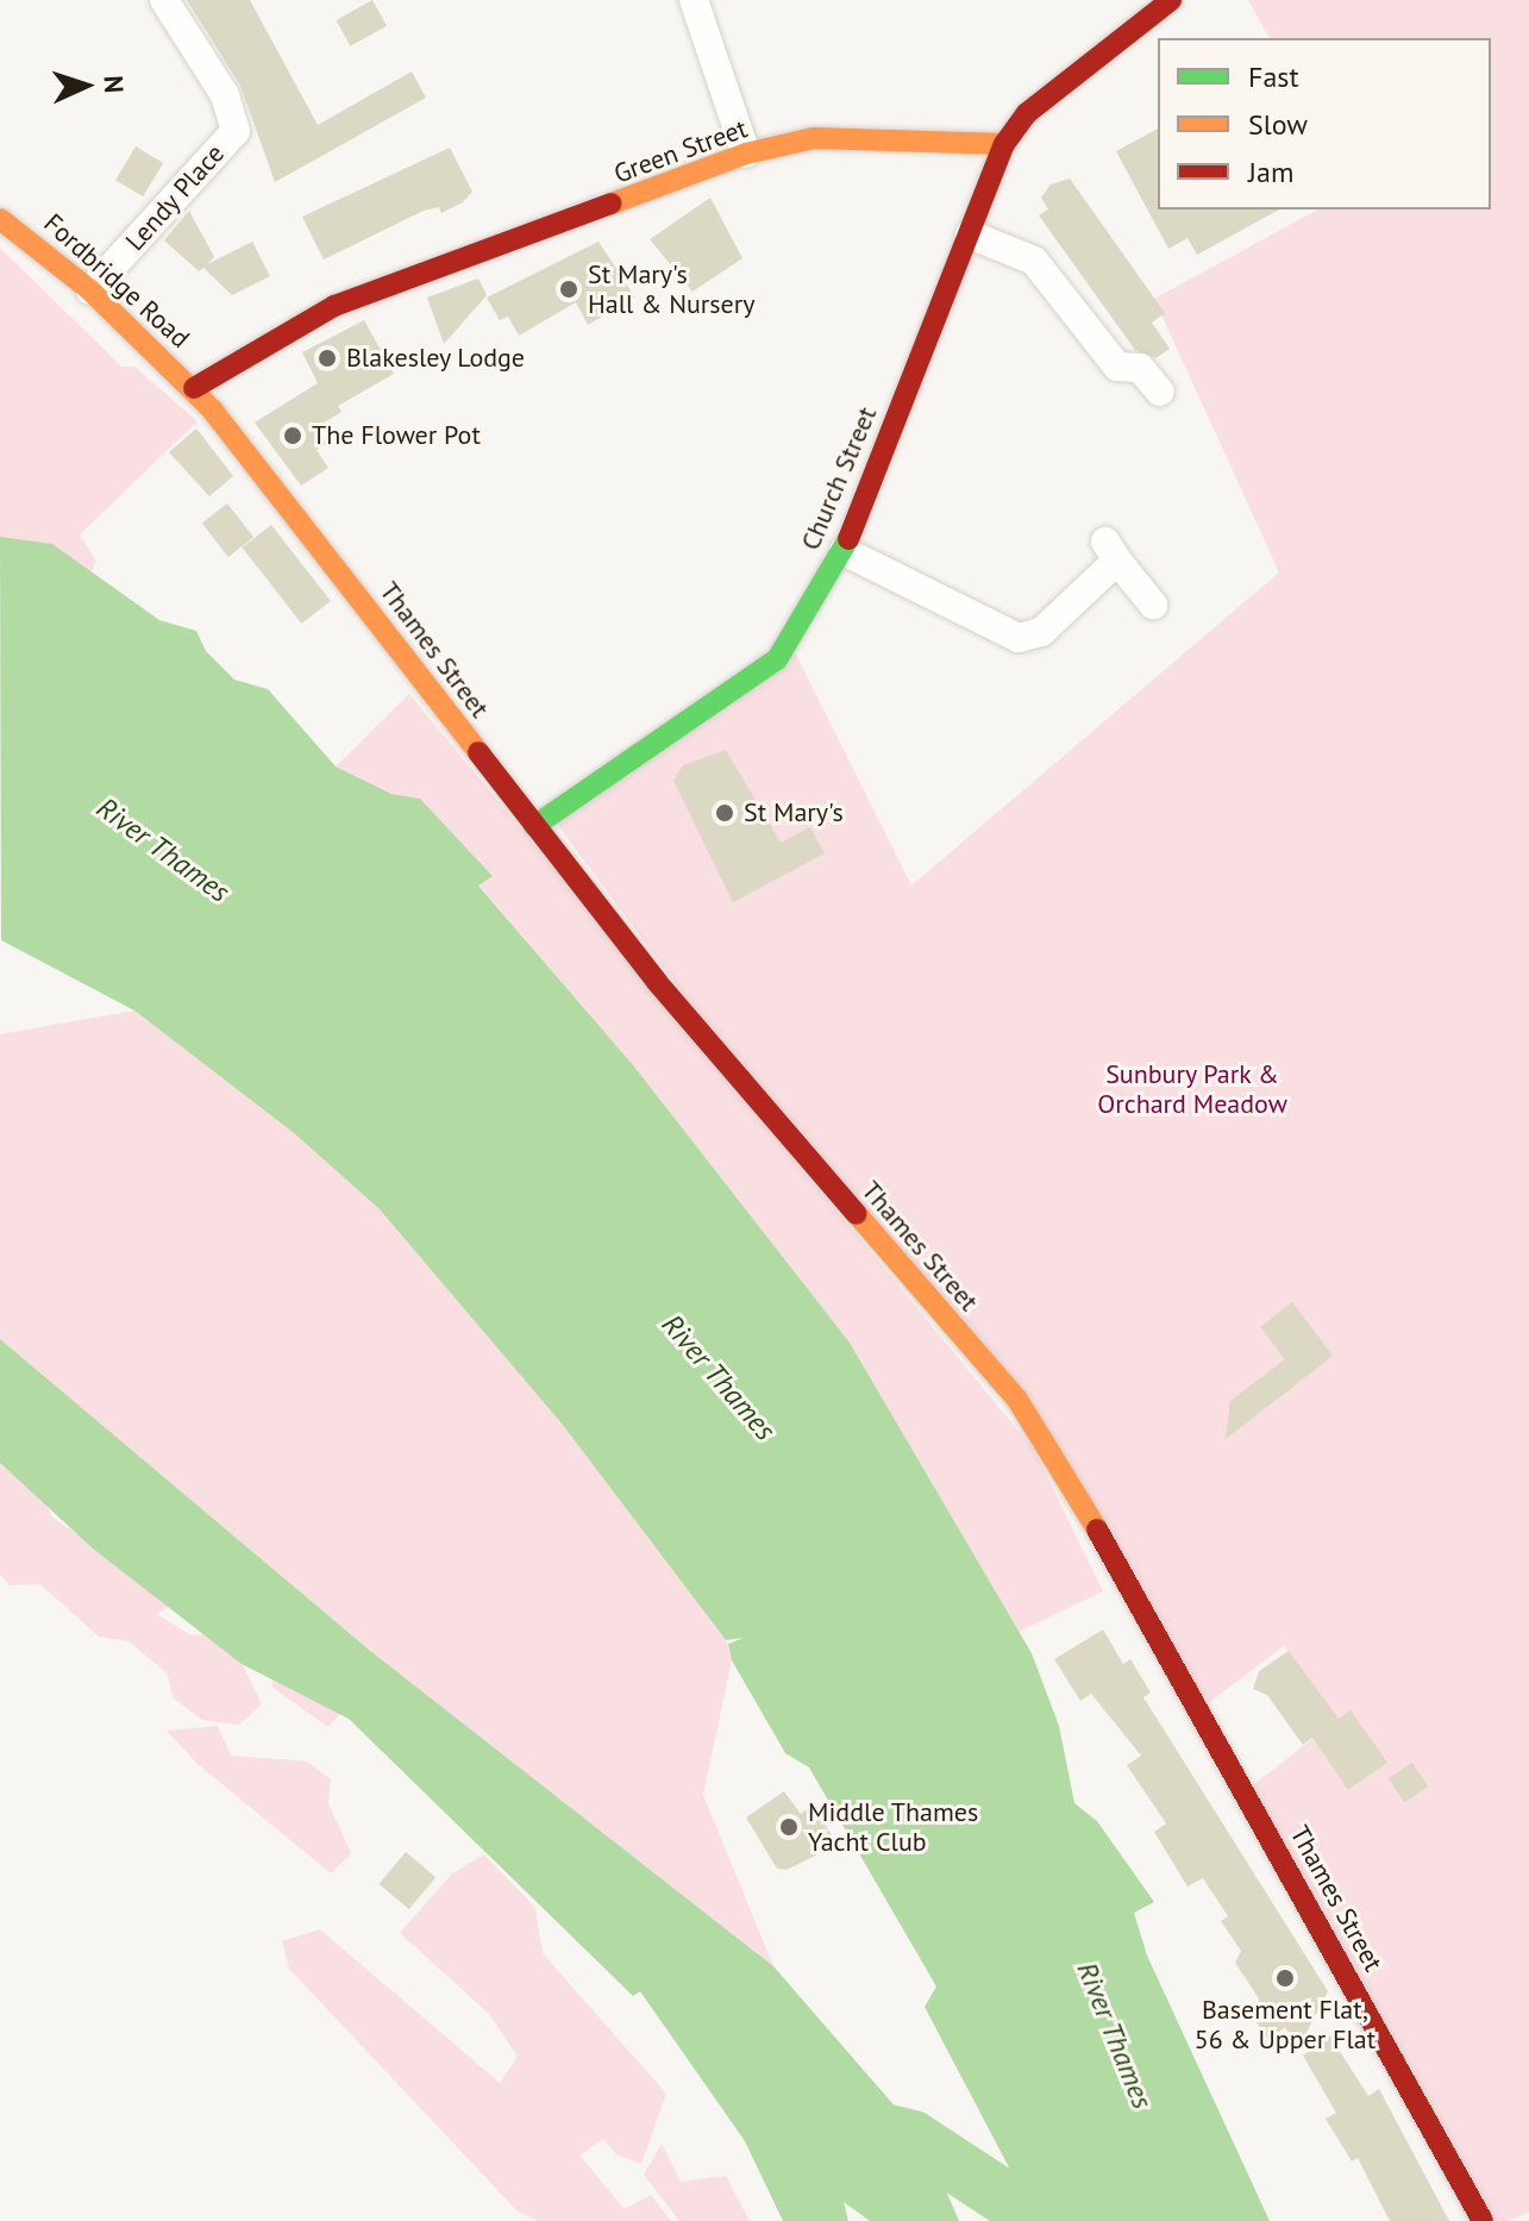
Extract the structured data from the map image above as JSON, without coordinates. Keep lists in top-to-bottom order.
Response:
{
  "streets": {
    "street": [
      "Green Street",
      "Lendy Place",
      "Fordbridge Road",
      "Church Street",
      "Thames Street"
    ]
  },
  "crossings": [
    ["Green Street", "Fordbridge Road"],
    ["Green Street", "Church Street"],
    ["Green Street", "Thames Street"],
    ["Lendy Place", "Fordbridge Road"],
    ["Fordbridge Road", "Thames Street"],
    ["Church Street", "Thames Street"]
  ],
  "water": ["River Thames"],
  "parks": ["Sunbury Park & Orchard Meadow"],
  "places": [
    "St Mary's Hall & Nursery",
    "Blakesley Lodge",
    "The Flower Pot",
    "St Mary's",
    "Middle Thames Yacht Club",
    "Basement Flat, 56 & Upper Flat"
  ],
  "legend": ["Fast", "Slow", "Jam"],
  "north": "right"
}
